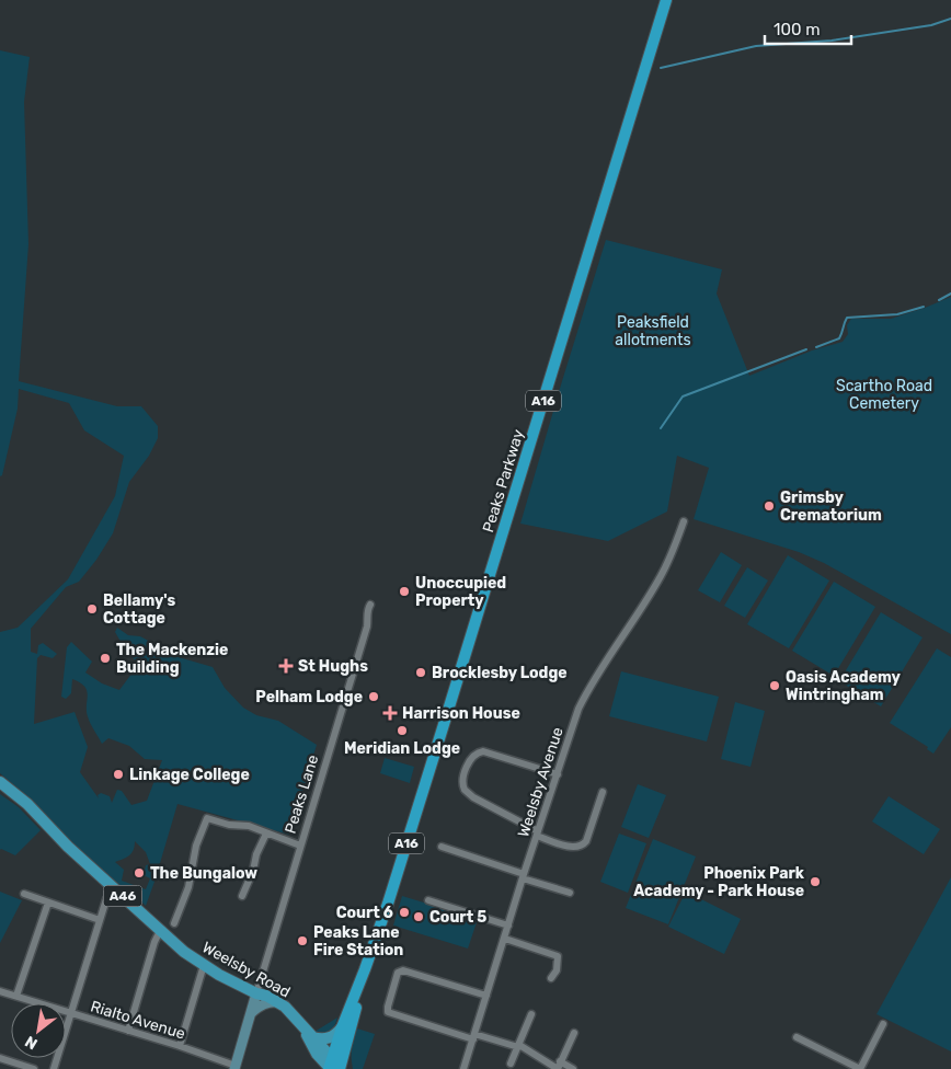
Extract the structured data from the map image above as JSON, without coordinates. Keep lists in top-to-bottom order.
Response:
{
  "streets": {
    "highway": ["A16", "Peaks Parkway"],
    "main road": ["A46", "Weelsby Road"],
    "street": ["Weelsby Avenue", "Peaks Lane", "Rialto Avenue"]
  },
  "crossings": [
    ["Peaks Parkway", "Weelsby Road"],
    ["Peaks Lane", "Weelsby Road"]
  ],
  "parks": ["Peaksfield allotments", "Scartho Road Cemetery"],
  "places": {
    "other": [
      "Grimsby Crematorium",
      "Unoccupied Property",
      "Bellamy's Cottage",
      "The Mackenzie Building",
      "Brocklesby Lodge",
      "Oasis Academy Wintringham",
      "Pelham Lodge",
      "Meridian Lodge",
      "Linkage College",
      "The Bungalow",
      "Phoenix Park Academy - Park House",
      "Court 6",
      "Court 5",
      "Peaks Lane Fire Station"
    ],
    "health": ["St Hughs", "Harrison House"]
  },
  "scale_bar": "100 m",
  "north": "bottom left"
}
